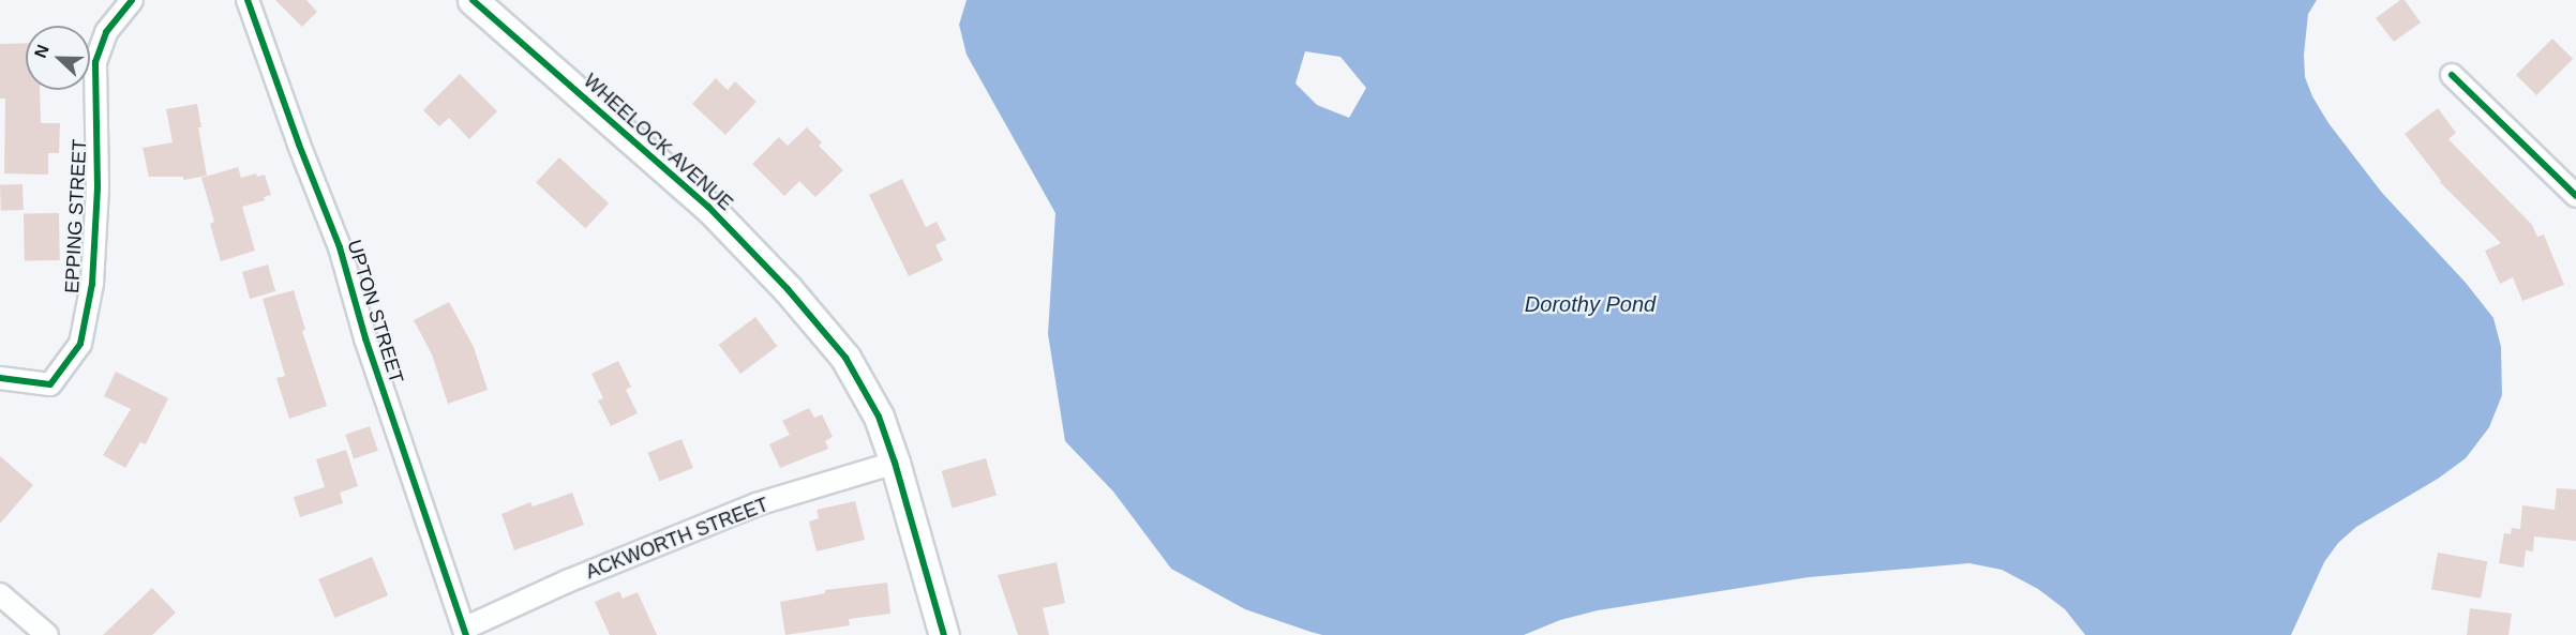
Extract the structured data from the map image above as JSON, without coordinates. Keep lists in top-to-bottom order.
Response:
{
  "streets": {
    "street": [
      "WHEELOCK AVENUE",
      "EPPING STREET",
      "UPTON STREET",
      "ACKWORTH STREET"
    ]
  },
  "crossings": [
    ["WHEELOCK AVENUE", "ACKWORTH STREET"],
    ["UPTON STREET", "ACKWORTH STREET"]
  ],
  "water": ["Dorothy Pond"],
  "north": "left"
}
